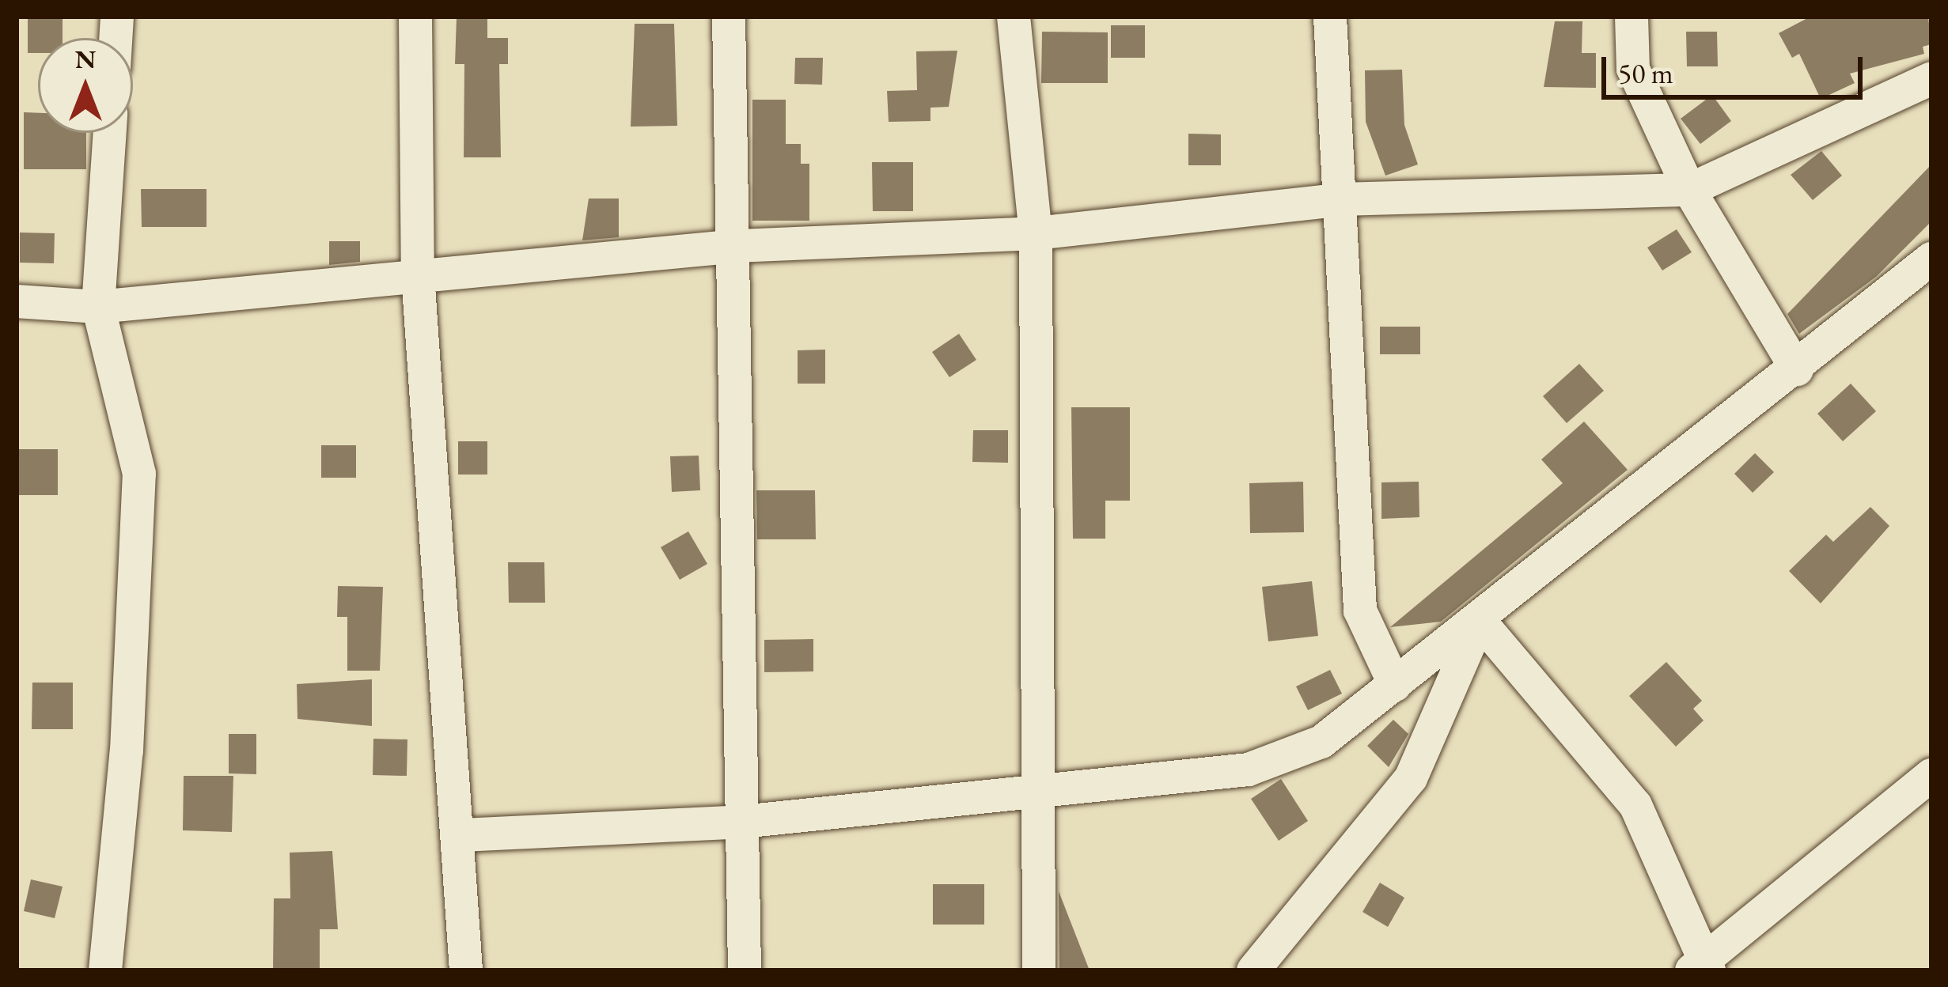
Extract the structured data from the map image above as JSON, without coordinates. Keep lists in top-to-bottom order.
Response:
{
  "scale_bar": "50 m",
  "north": "top"
}
